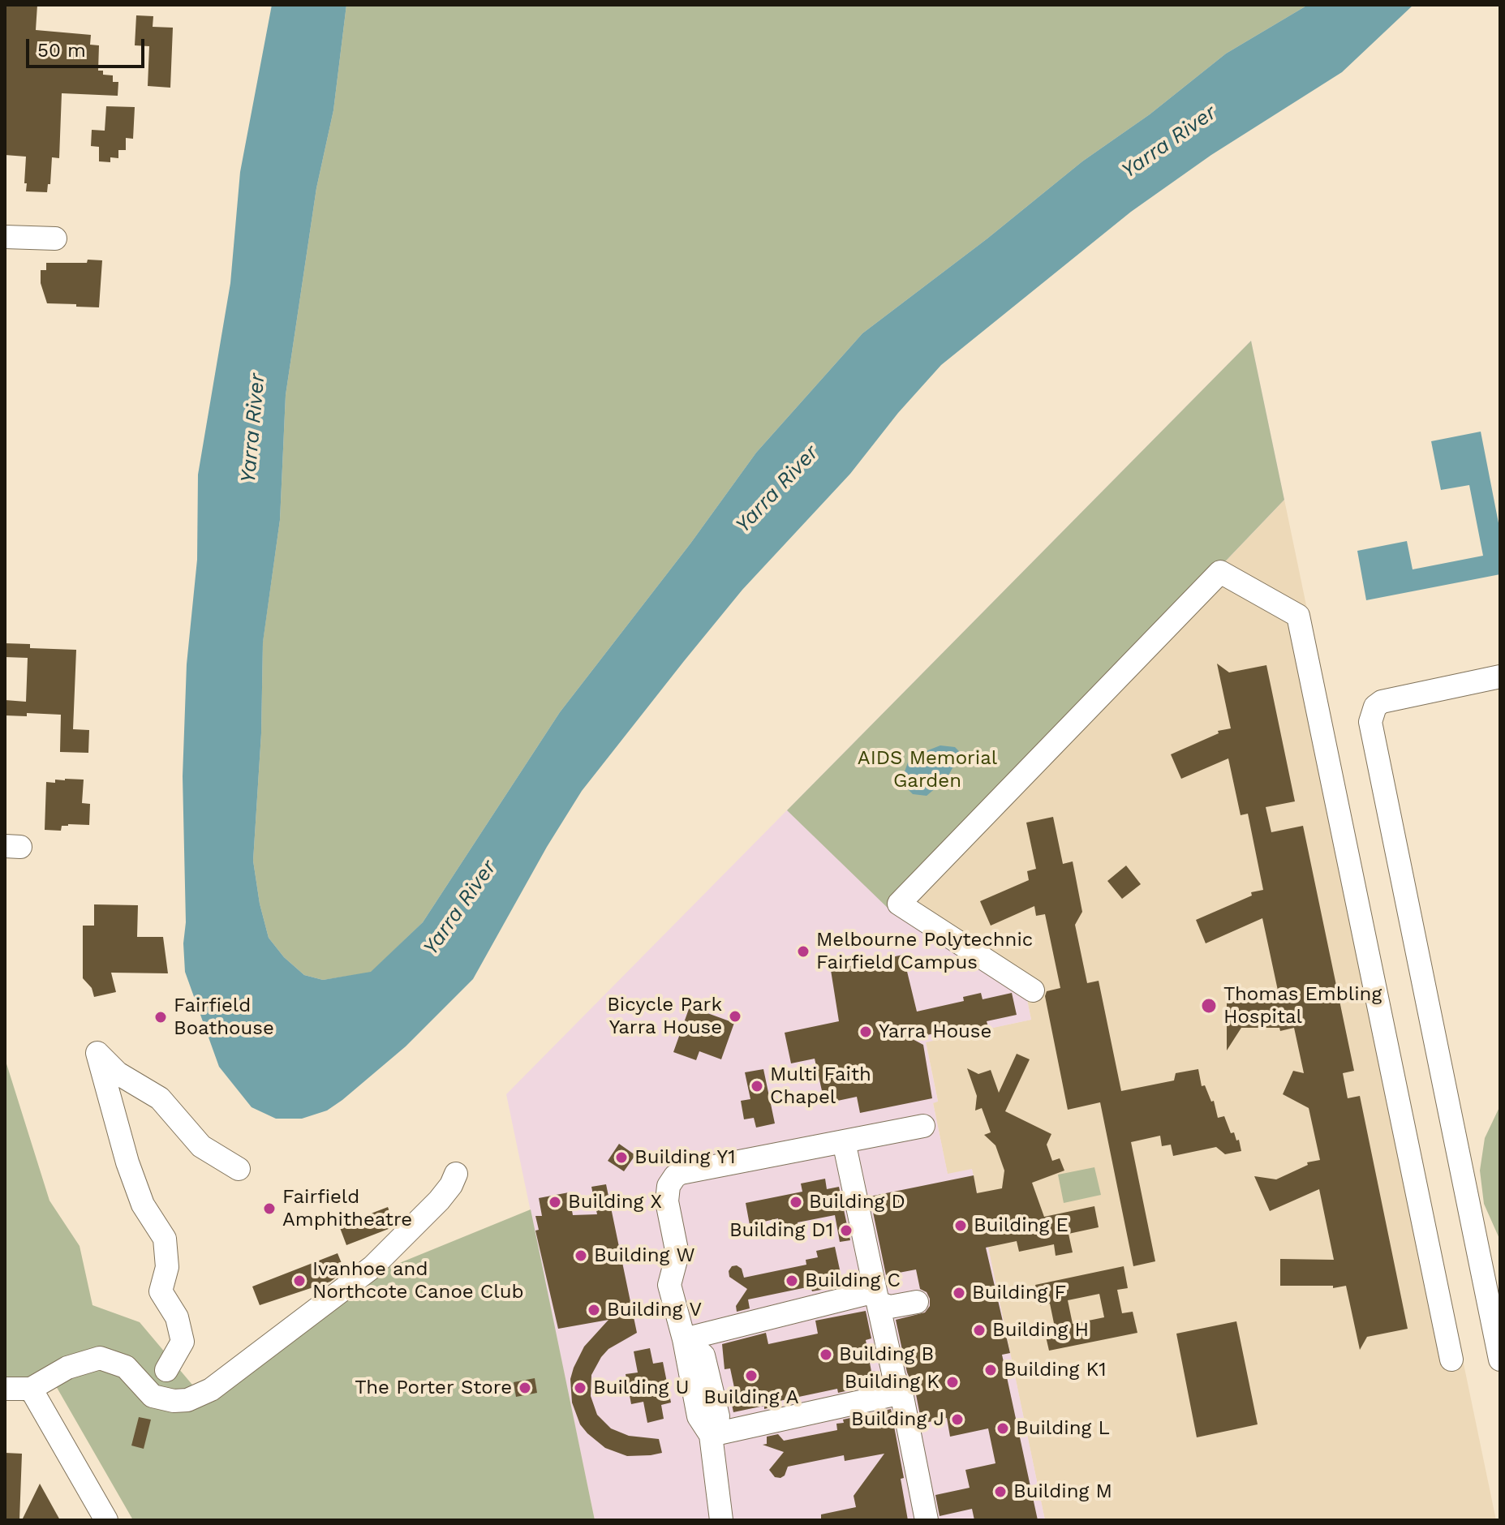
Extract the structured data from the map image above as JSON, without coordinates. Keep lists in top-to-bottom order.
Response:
{
  "water": ["Yarra River"],
  "parks": ["AIDS Memorial Garden"],
  "places": [
    "Melbourne Polytechnic Fairfield Campus",
    "Thomas Embling Hospital",
    "Bicycle Park Yarra House",
    "Fairfield Boathouse",
    "Yarra House",
    "Multi Faith Chapel",
    "Building Y1",
    "Building X",
    "Building D",
    "Fairfield Amphitheatre",
    "Building E",
    "Building D1",
    "Building W",
    "Ivanhoe and Northcote Canoe Club",
    "Building C",
    "Building F",
    "Building V",
    "Building H",
    "Building B",
    "Building K1",
    "Building A",
    "Building K",
    "The Porter Store",
    "Building U",
    "Building J",
    "Building L",
    "Building M"
  ],
  "scale_bar": "50 m"
}
